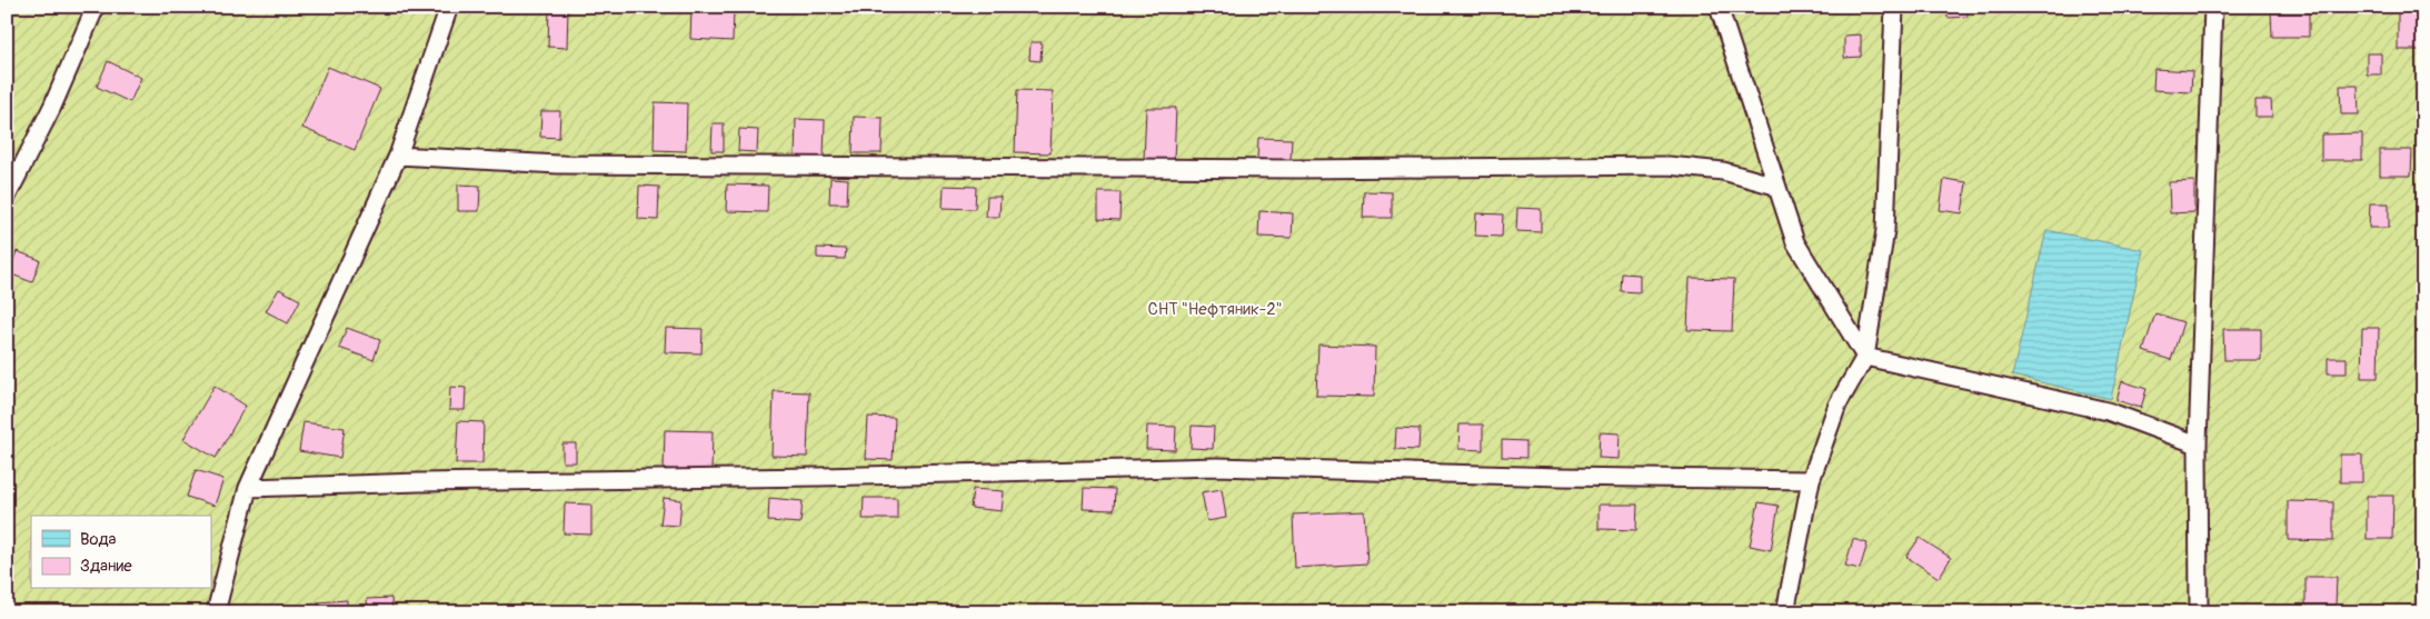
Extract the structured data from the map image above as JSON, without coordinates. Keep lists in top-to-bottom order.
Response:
{
  "parks": ["СНТ \"Нефтяник-2\""],
  "legend": ["Вода", "Здание"]
}
